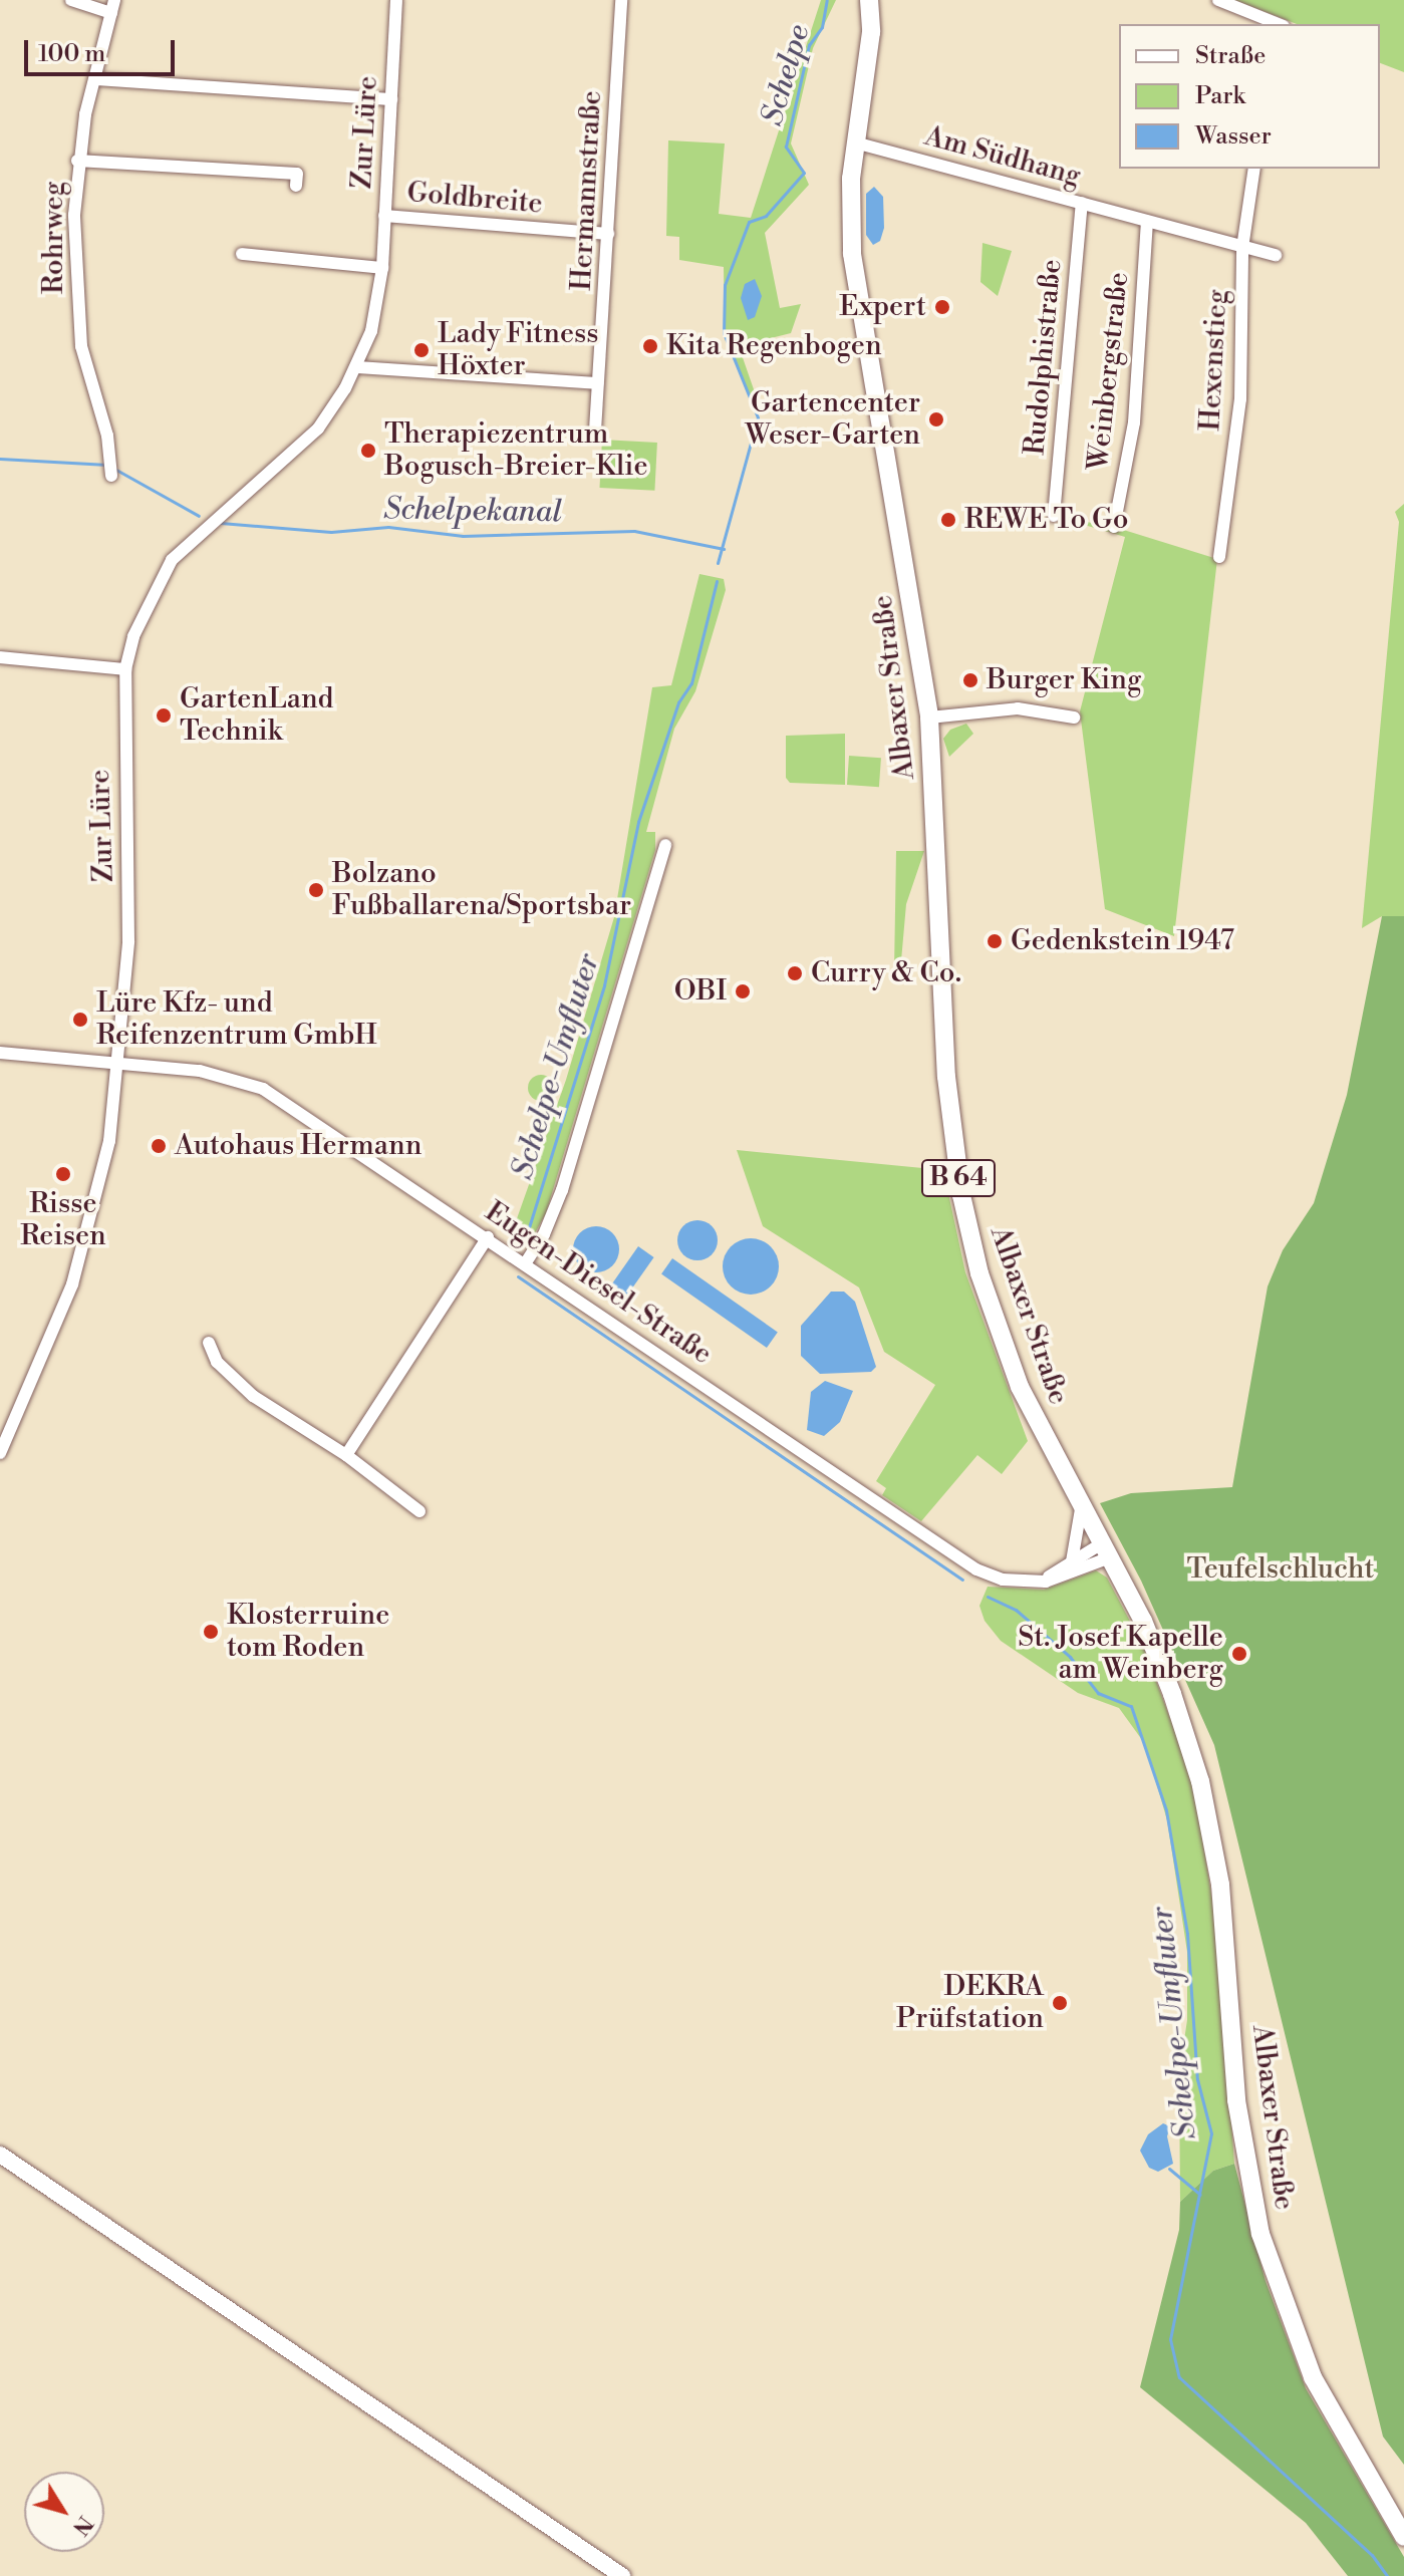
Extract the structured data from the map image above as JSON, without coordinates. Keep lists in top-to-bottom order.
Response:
{
  "streets": {
    "main road": ["Albaxer Straße", "B 64"],
    "street": [
      "Zur Lüre",
      "Am Südhang",
      "Hermannstraße",
      "Goldbreite",
      "Rohrweg",
      "Rudolphistraße",
      "Hexenstieg",
      "Weinbergstraße",
      "Eugen-Diesel-Straße"
    ]
  },
  "crossings": [
    ["Zur Lüre", "Goldbreite"],
    ["Zur Lüre", "Eugen-Diesel-Straße"],
    ["Am Südhang", "Rudolphistraße"],
    ["Am Südhang", "Hexenstieg"],
    ["Am Südhang", "Weinbergstraße"],
    ["Am Südhang", "Albaxer Straße"],
    ["Hermannstraße", "Goldbreite"],
    ["Albaxer Straße", "Eugen-Diesel-Straße"]
  ],
  "water": ["Schelpe", "Schelpekanal", "Schelpe-Umfluter"],
  "parks": ["Teufelschlucht"],
  "places": [
    "Expert",
    "Kita Regenbogen",
    "Lady Fitness Höxter",
    "Gartencenter Weser-Garten",
    "Therapiezentrum Bogusch-Breier-Klie",
    "REWE To Go",
    "Burger King",
    "GartenLand Technik",
    "Bolzano Fußballarena/Sportsbar",
    "Gedenkstein 1947",
    "Curry & Co.",
    "OBI",
    "Lüre Kfz- und Reifenzentrum GmbH",
    "Autohaus Hermann",
    "Risse Reisen",
    "Klosterruine tom Roden",
    "St. Josef Kapelle am Weinberg",
    "DEKRA Prüfstation"
  ],
  "legend": ["Straße", "Park", "Wasser"],
  "scale_bar": "100 m",
  "north": "bottom right"
}
